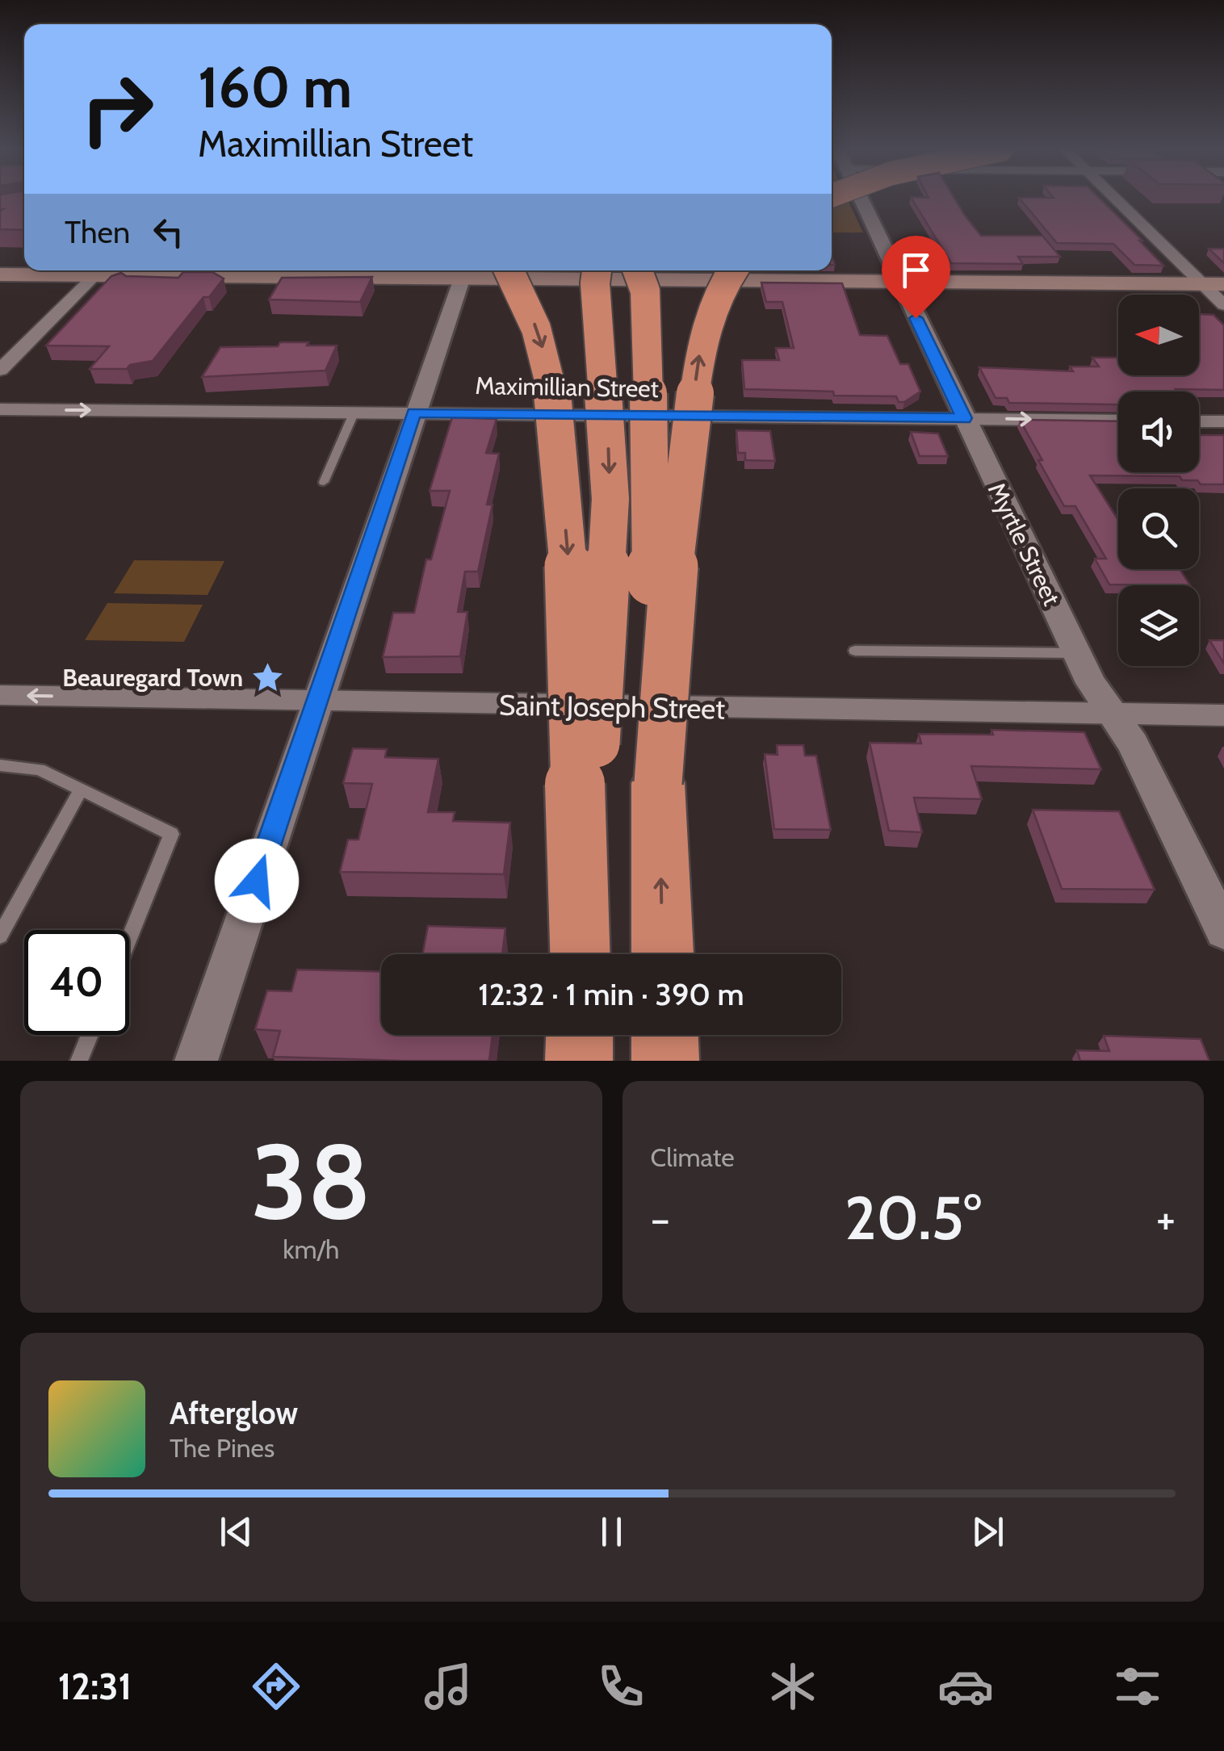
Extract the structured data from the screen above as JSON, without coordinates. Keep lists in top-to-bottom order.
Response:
{
  "streets": {
    "street": ["Maximillian Street", "Myrtle Street", "Saint Joseph Street"]
  },
  "crossings": [
    ["Maximillian Street", "Myrtle Street"],
    ["Myrtle Street", "Saint Joseph Street"]
  ],
  "one_way": ["Maximillian Street"],
  "places": {
    "place": ["Beauregard Town"]
  },
  "north": "left",
  "page": {
    "turn": ["160 m", "Maximillian Street"],
    "then": "Then",
    "limit": "40",
    "trip": "12:32 · 1 min · 390 m",
    "tile": [
      ["38", "km/h"],
      "Climate"
    ],
    "heat": ["−", "20.5°", "+"],
    "song": ["Afterglow", "The Pines"],
    "tabs": "12:31"
  }
}
